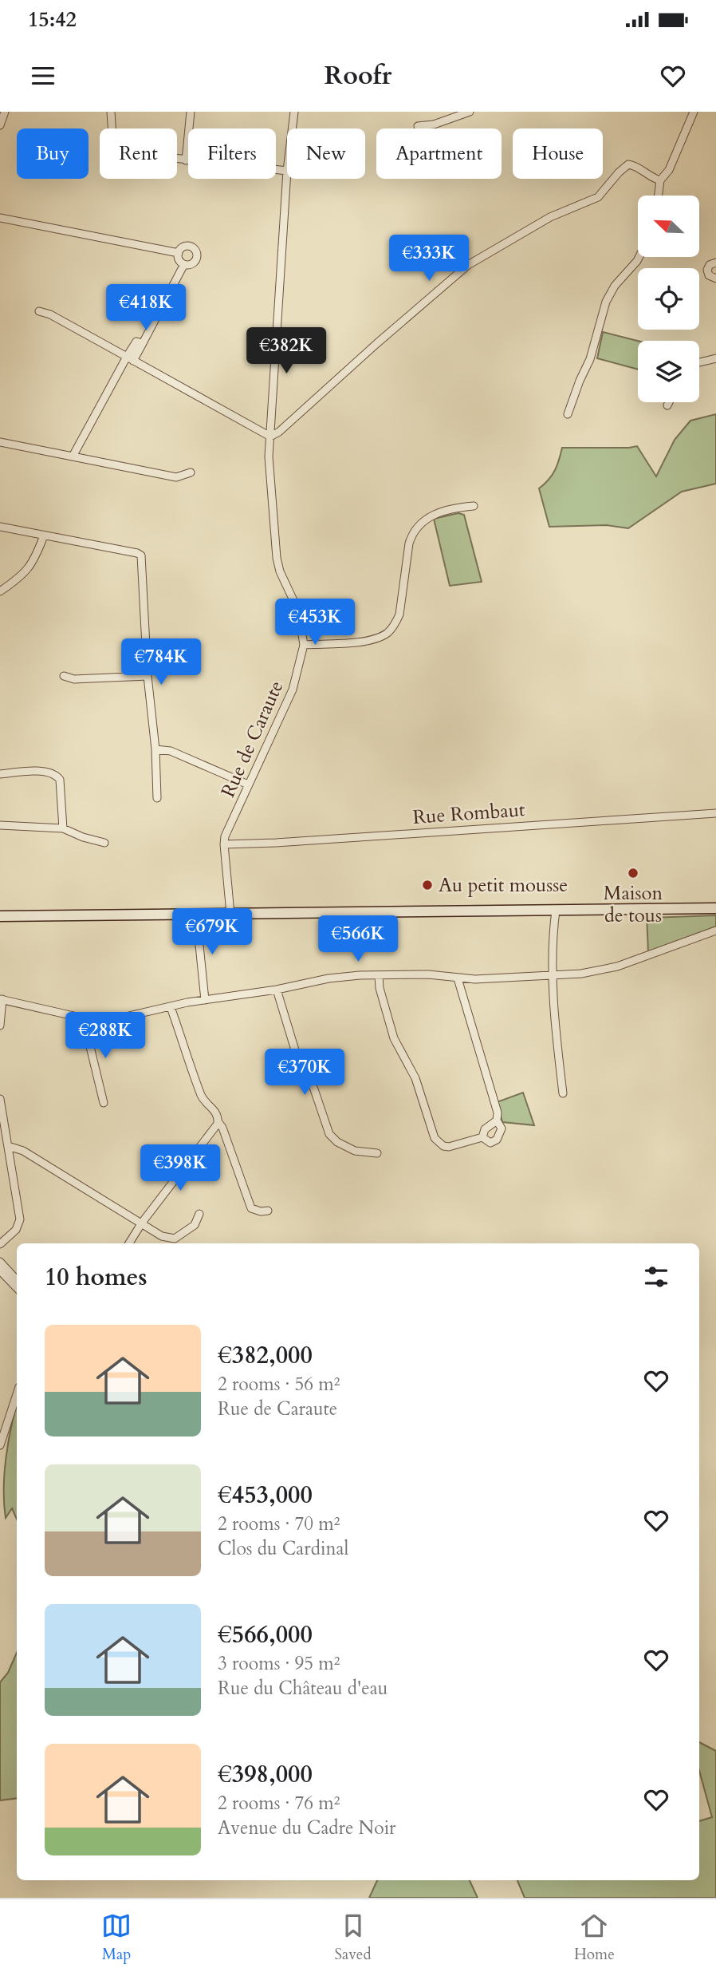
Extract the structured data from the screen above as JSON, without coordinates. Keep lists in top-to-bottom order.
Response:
{
  "streets": {
    "street": ["Rue de Caraute", "Rue Rombaut"]
  },
  "crossings": [
    ["Rue de Caraute", "Rue Rombaut"]
  ],
  "places": ["Maison de tous", "Au petit mousse"],
  "north": "top left",
  "page": {
    "status": "15:42",
    "header": "Roofr",
    "chip": [
      "Buy",
      "Rent",
      "Filters",
      "New",
      "Apartment",
      "House"
    ],
    "price": [
      "€333K",
      "€418K",
      "€382K",
      "€453K",
      "€784K",
      "€679K",
      "€566K",
      "€288K",
      "€370K",
      "€398K"
    ],
    "heading": "10 homes",
    "list": [
      {
        "name": "€382,000",
        "note": "2 rooms · 56 m² · Rue de Caraute"
      },
      {
        "name": "€453,000",
        "note": "2 rooms · 70 m² · Clos du Cardinal"
      },
      {
        "name": "€566,000",
        "note": "3 rooms · 95 m² · Rue du Château d'eau"
      },
      {
        "name": "€398,000",
        "note": "2 rooms · 76 m² · Avenue du Cadre Noir"
      }
    ],
    "tabs": ["Map", "Saved", "Home"]
  }
}
